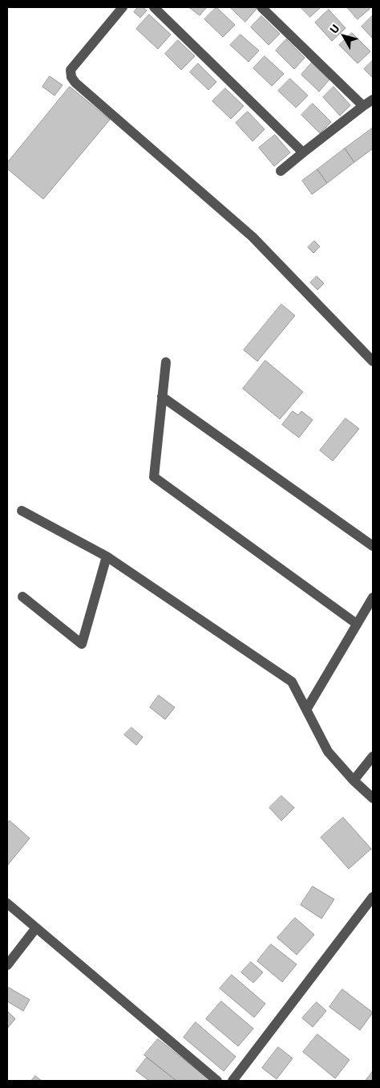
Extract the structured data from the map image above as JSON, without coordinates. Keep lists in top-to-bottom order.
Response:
{
  "north": "top left"
}
